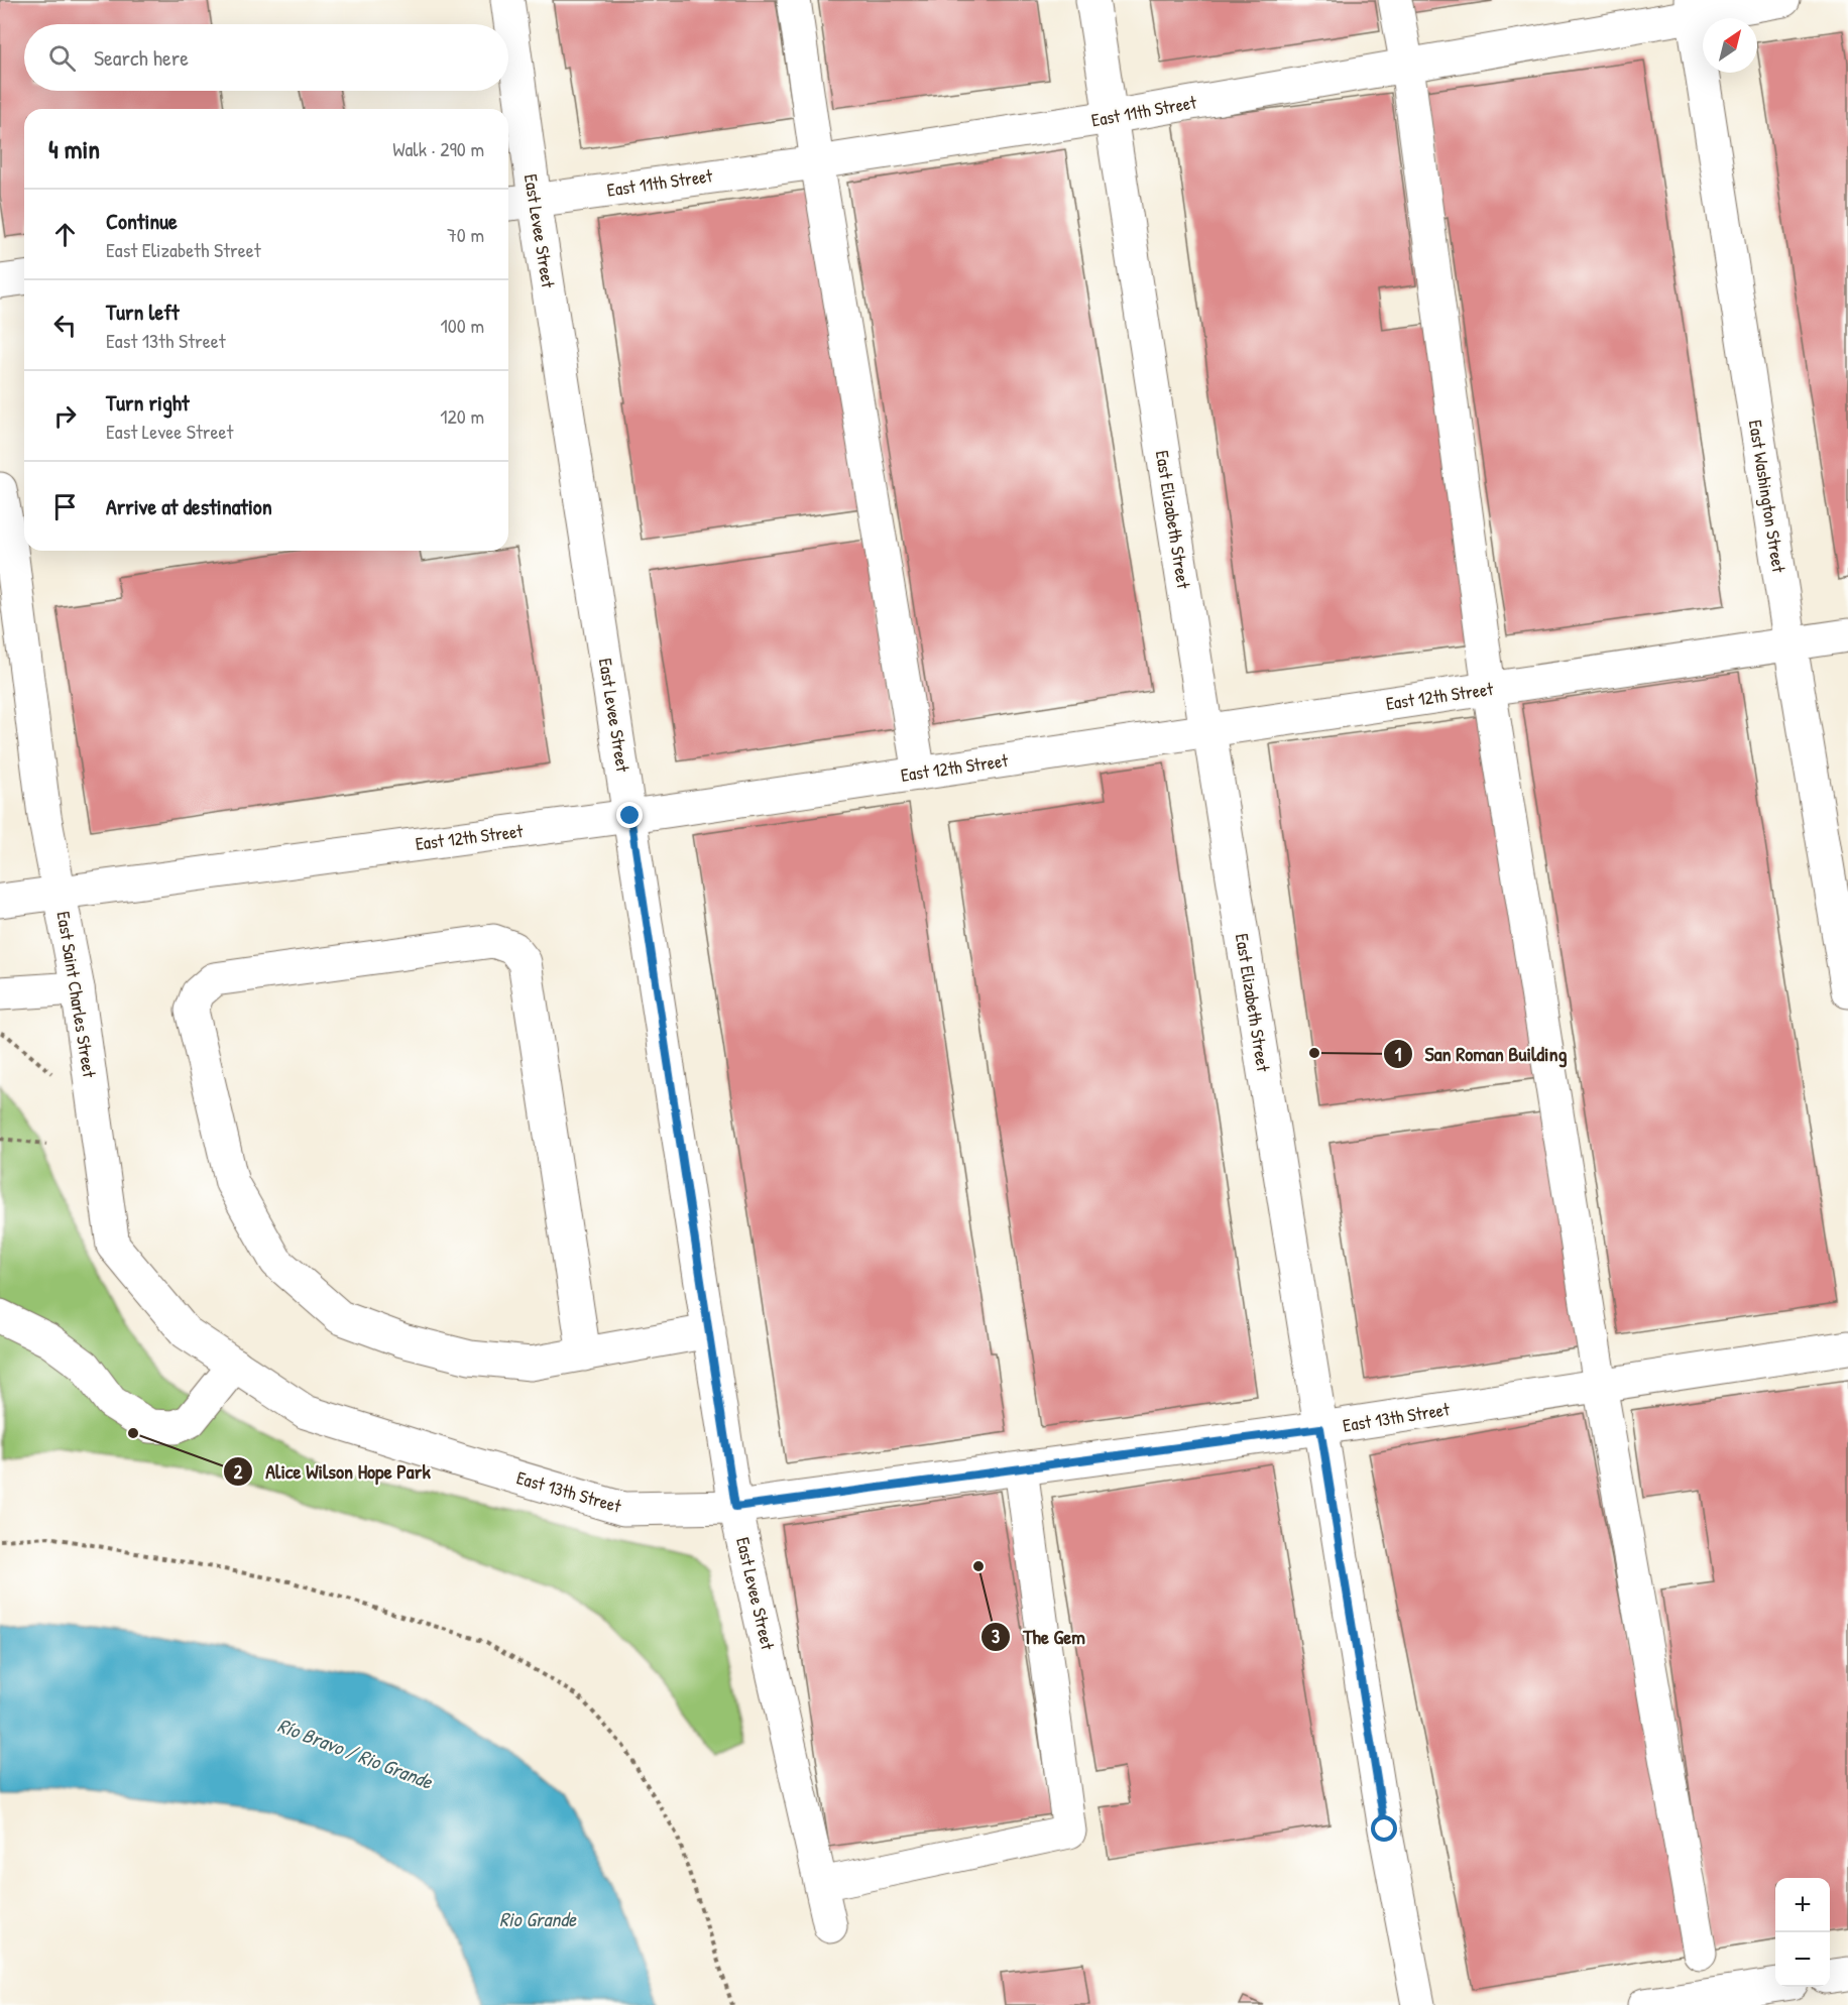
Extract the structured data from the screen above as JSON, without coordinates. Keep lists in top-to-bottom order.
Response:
{
  "streets": {
    "main road": [
      "East 11th Street",
      "East Levee Street",
      "East Washington Street",
      "East Elizabeth Street",
      "East 12th Street",
      "East Saint Charles Street",
      "East 13th Street"
    ]
  },
  "crossings": [
    ["East 11th Street", "East Levee Street"],
    ["East 11th Street", "East Washington Street"],
    ["East 11th Street", "East Elizabeth Street"],
    ["East Levee Street", "East 12th Street"],
    ["East Levee Street", "East 13th Street"],
    ["East Washington Street", "East 12th Street"],
    ["East Elizabeth Street", "East 12th Street"],
    ["East Elizabeth Street", "East 13th Street"],
    ["East 12th Street", "East Saint Charles Street"],
    ["East Saint Charles Street", "East 13th Street"]
  ],
  "water": ["Río Bravo / Rio Grande", "Rio Grande"],
  "places": ["San Roman Building", "Alice Wilson Hope Park", "The Gem"],
  "north": "top right",
  "page": {
    "search": "Search here",
    "heading": ["4 min", "Walk · 290 m"],
    "list": [
      ["Continue", "East Elizabeth Street", "70 m"],
      ["Turn left", "East 13th Street", "100 m"],
      ["Turn right", "East Levee Street", "120 m"],
      "Arrive at destination"
    ],
    "map_buttons": ["+", "−"]
  }
}
